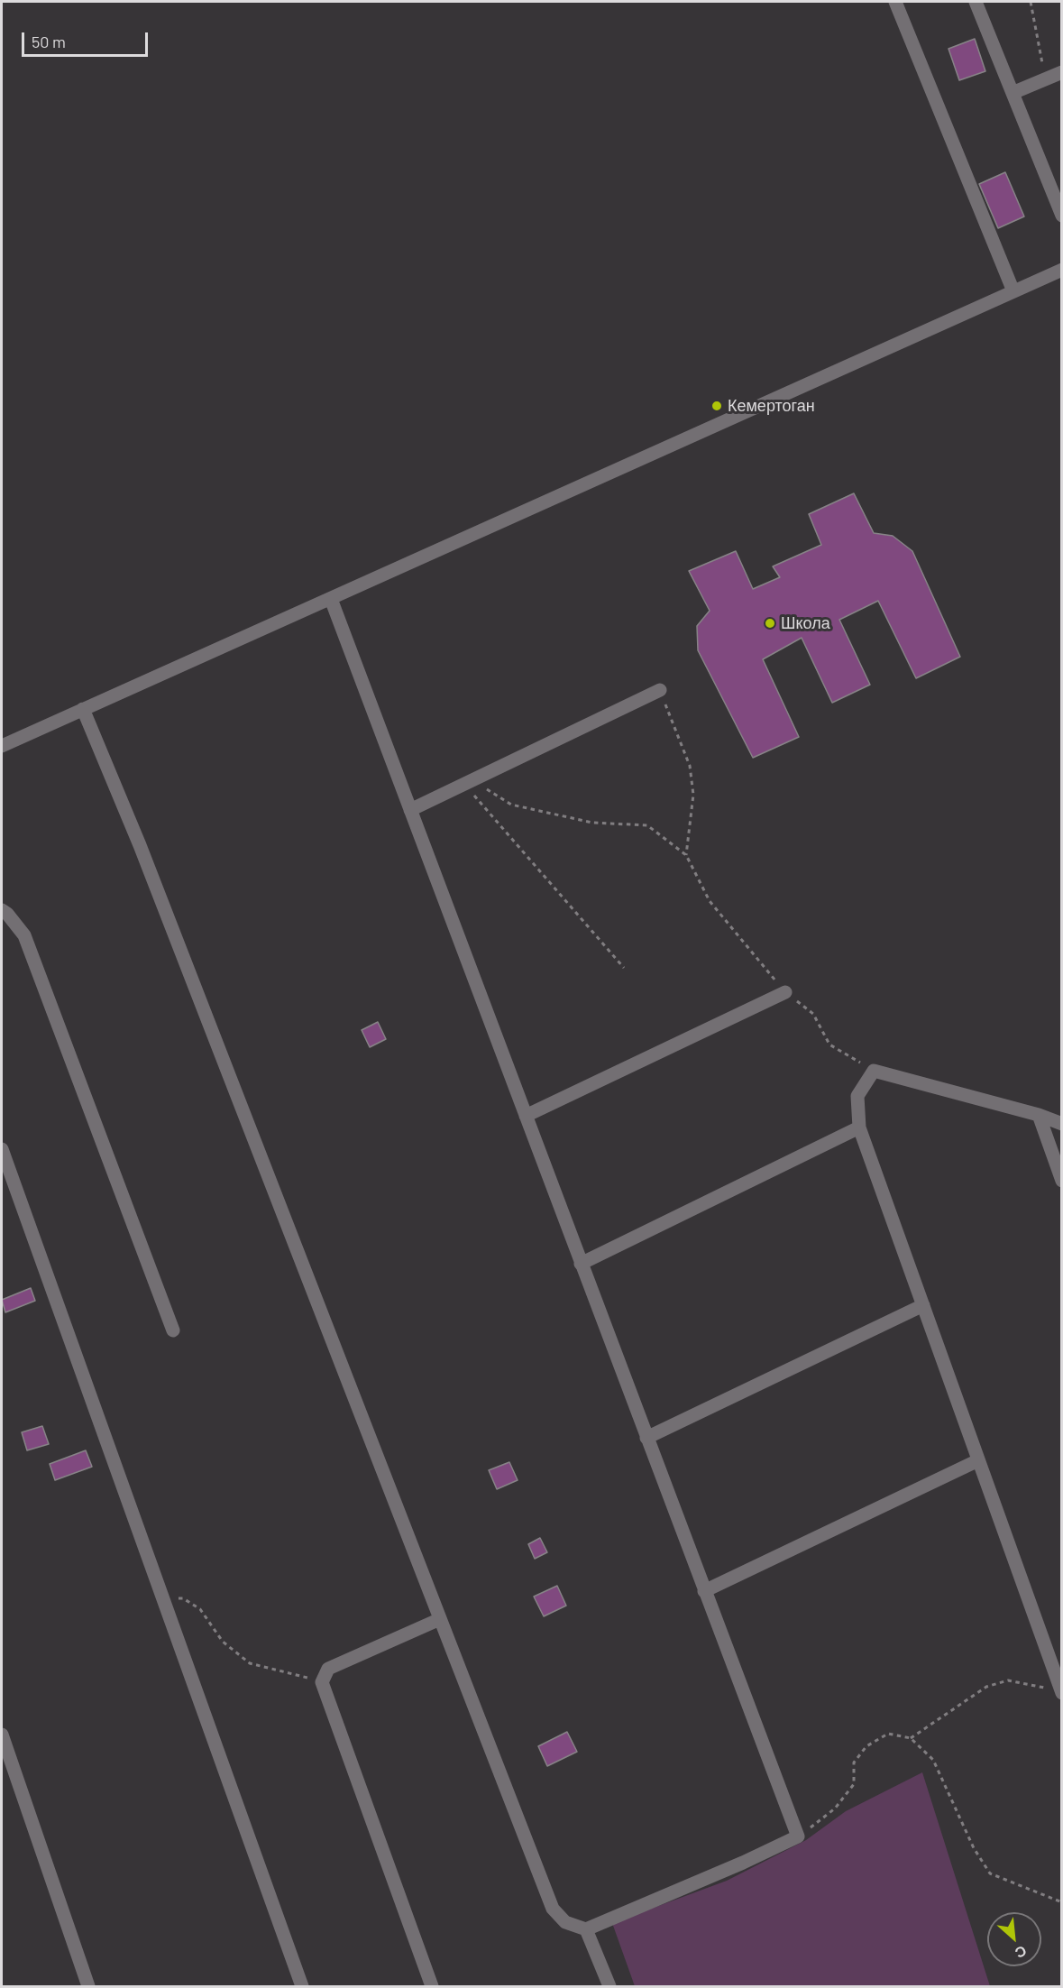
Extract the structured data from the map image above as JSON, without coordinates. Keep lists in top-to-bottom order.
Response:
{
  "places": ["Кемертоган", "Школа"],
  "scale_bar": "50 m",
  "north": "bottom right"
}
